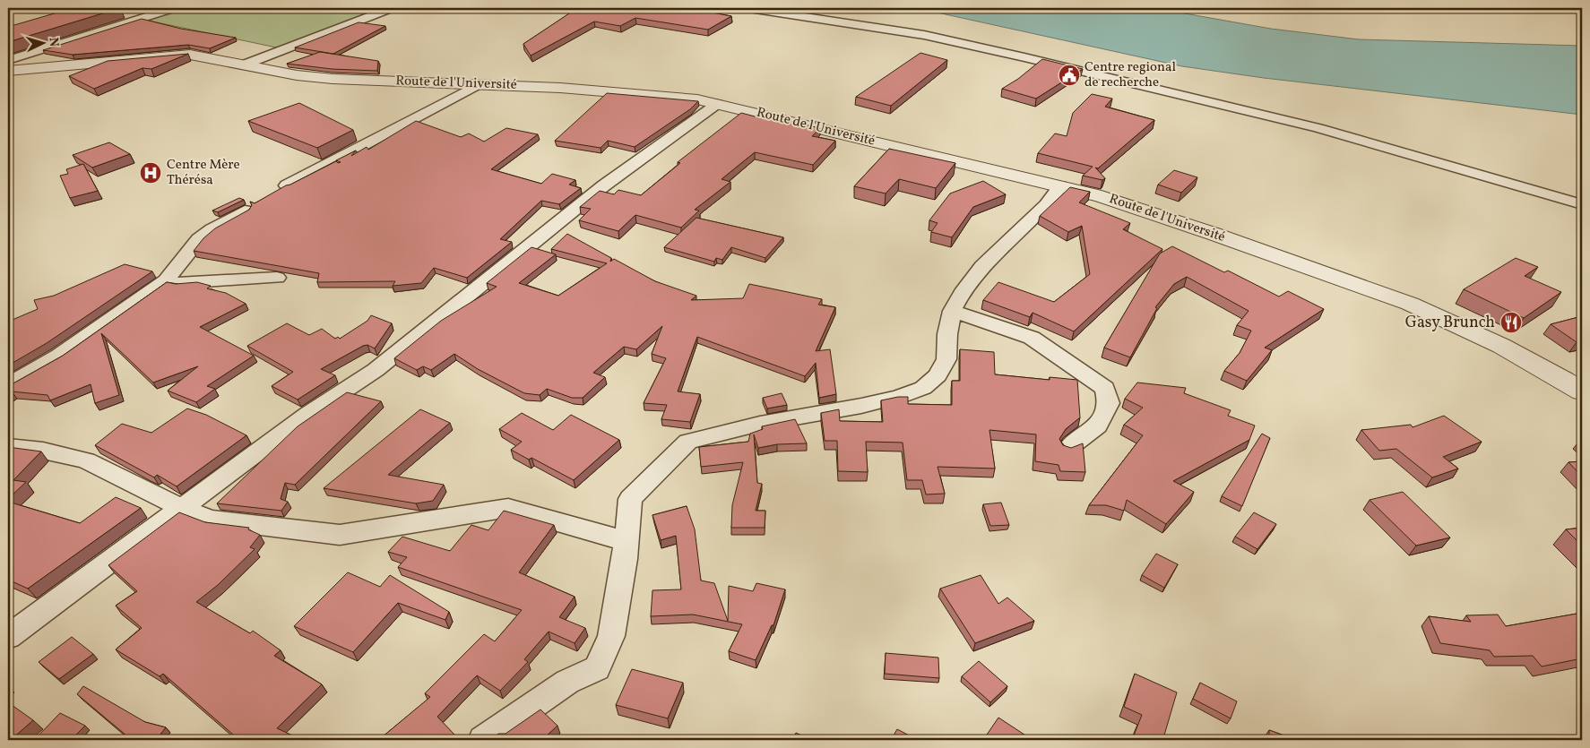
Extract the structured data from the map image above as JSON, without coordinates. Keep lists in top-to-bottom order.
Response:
{
  "streets": {
    "street": ["Route de l'Université"]
  },
  "places": {
    "public building": ["Centre regional de recherche"],
    "hospital": ["Centre Mère Thérésa"],
    "restaurant": ["Gasy Brunch"]
  },
  "north": "right"
}
